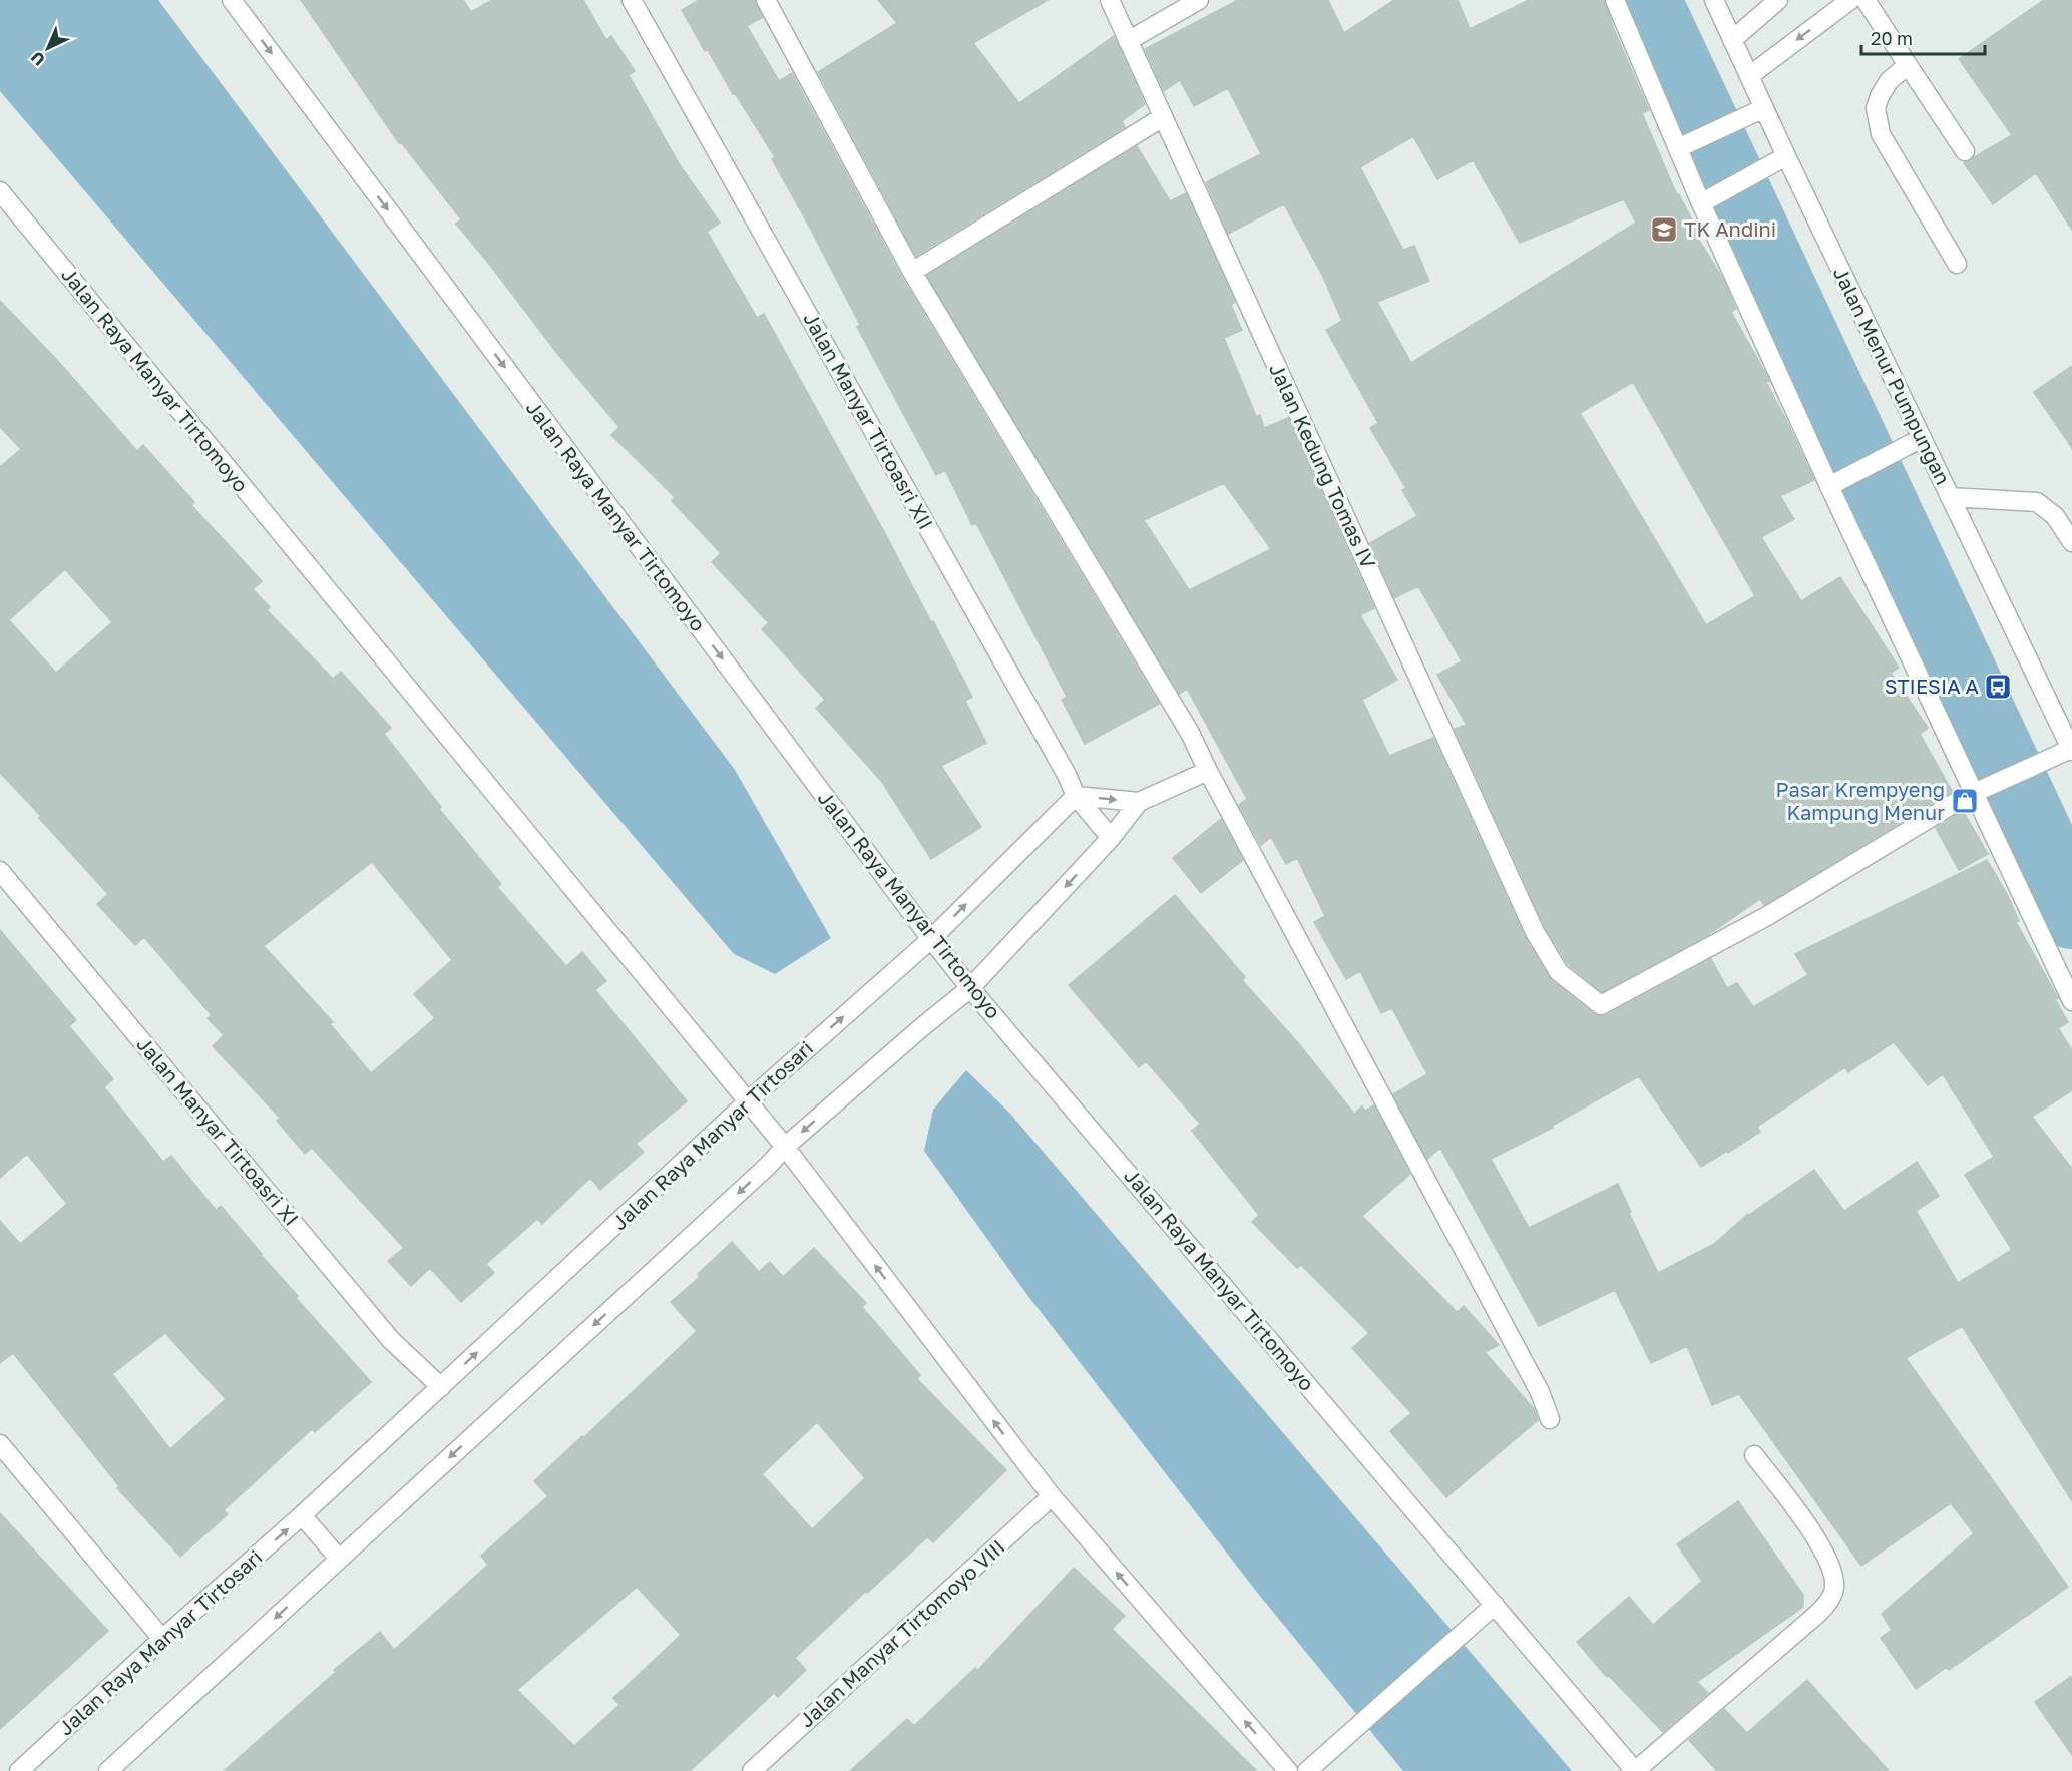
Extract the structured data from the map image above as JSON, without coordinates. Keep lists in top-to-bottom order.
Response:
{
  "streets": {
    "street": [
      "Jalan Menur Pumpungan",
      "Jalan Raya Manyar Tirtomoyo",
      "Jalan Manyar Tirtoasri XII",
      "Jalan Kedung Tomas IV",
      "Jalan Manyar Tirtoasri XI",
      "Jalan Raya Manyar Tirtosari",
      "Jalan Manyar Tirtomoyo VIII"
    ]
  },
  "crossings": [
    ["Jalan Raya Manyar Tirtomoyo", "Jalan Raya Manyar Tirtosari"],
    ["Jalan Raya Manyar Tirtomoyo", "Jalan Manyar Tirtomoyo VIII"],
    ["Jalan Manyar Tirtoasri XII", "Jalan Raya Manyar Tirtosari"],
    ["Jalan Manyar Tirtoasri XI", "Jalan Raya Manyar Tirtosari"]
  ],
  "places": {
    "school or university": ["TK Andini"],
    "bus stop": ["STIESIA A"],
    "shop": ["Pasar Krempyeng Kampung Menur"]
  },
  "scale_bar": "20 m",
  "north": "bottom left"
}
